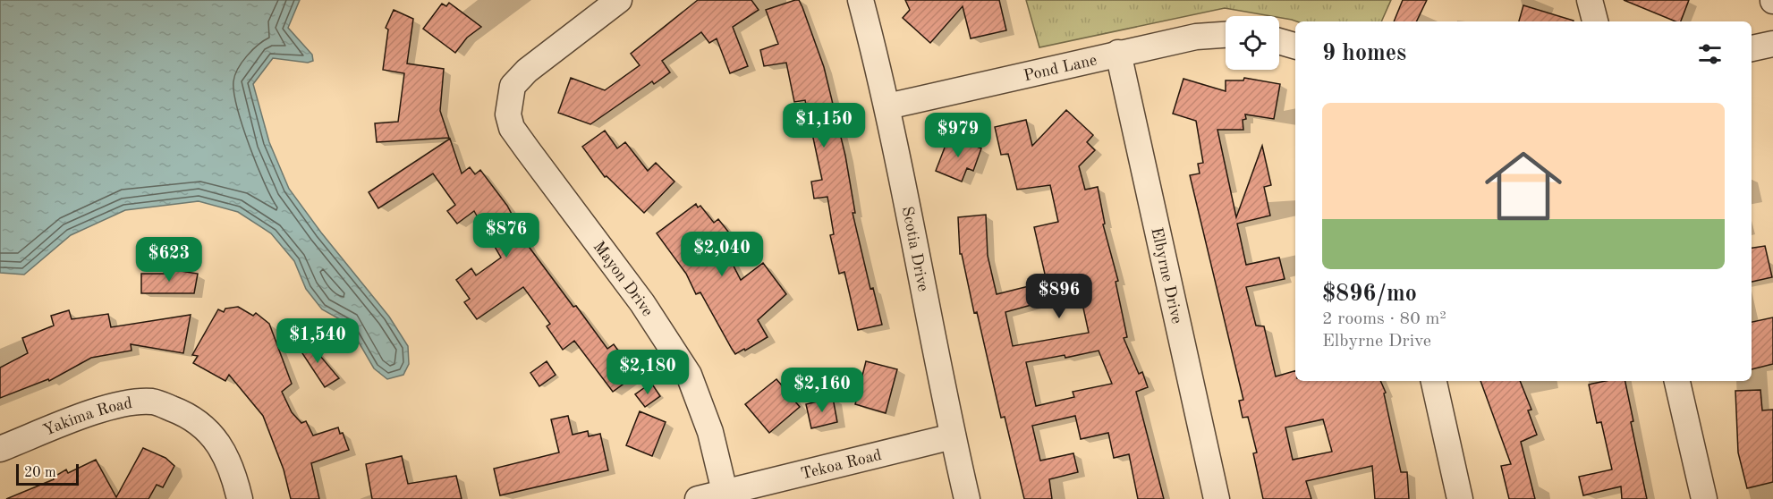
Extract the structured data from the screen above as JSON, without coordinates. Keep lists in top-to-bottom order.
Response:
{
  "streets": {
    "street": [
      "Pond Lane",
      "Scotia Drive",
      "Elbyrne Drive",
      "Mayon Drive",
      "Yakima Road",
      "Tekoa Road"
    ]
  },
  "crossings": [
    ["Pond Lane", "Scotia Drive"],
    ["Pond Lane", "Elbyrne Drive"],
    ["Scotia Drive", "Tekoa Road"],
    ["Mayon Drive", "Tekoa Road"]
  ],
  "scale_bar": "20 m",
  "page": {
    "heading": "9 homes",
    "list": [
      {
        "name": "$896/mo",
        "note": "2 rooms · 80 m² · Elbyrne Drive"
      }
    ],
    "price": [
      "$1,150",
      "$979",
      "$876",
      "$2,040",
      "$623",
      "$896",
      "$1,540",
      "$2,180",
      "$2,160"
    ],
    "scale": "20 m"
  }
}
